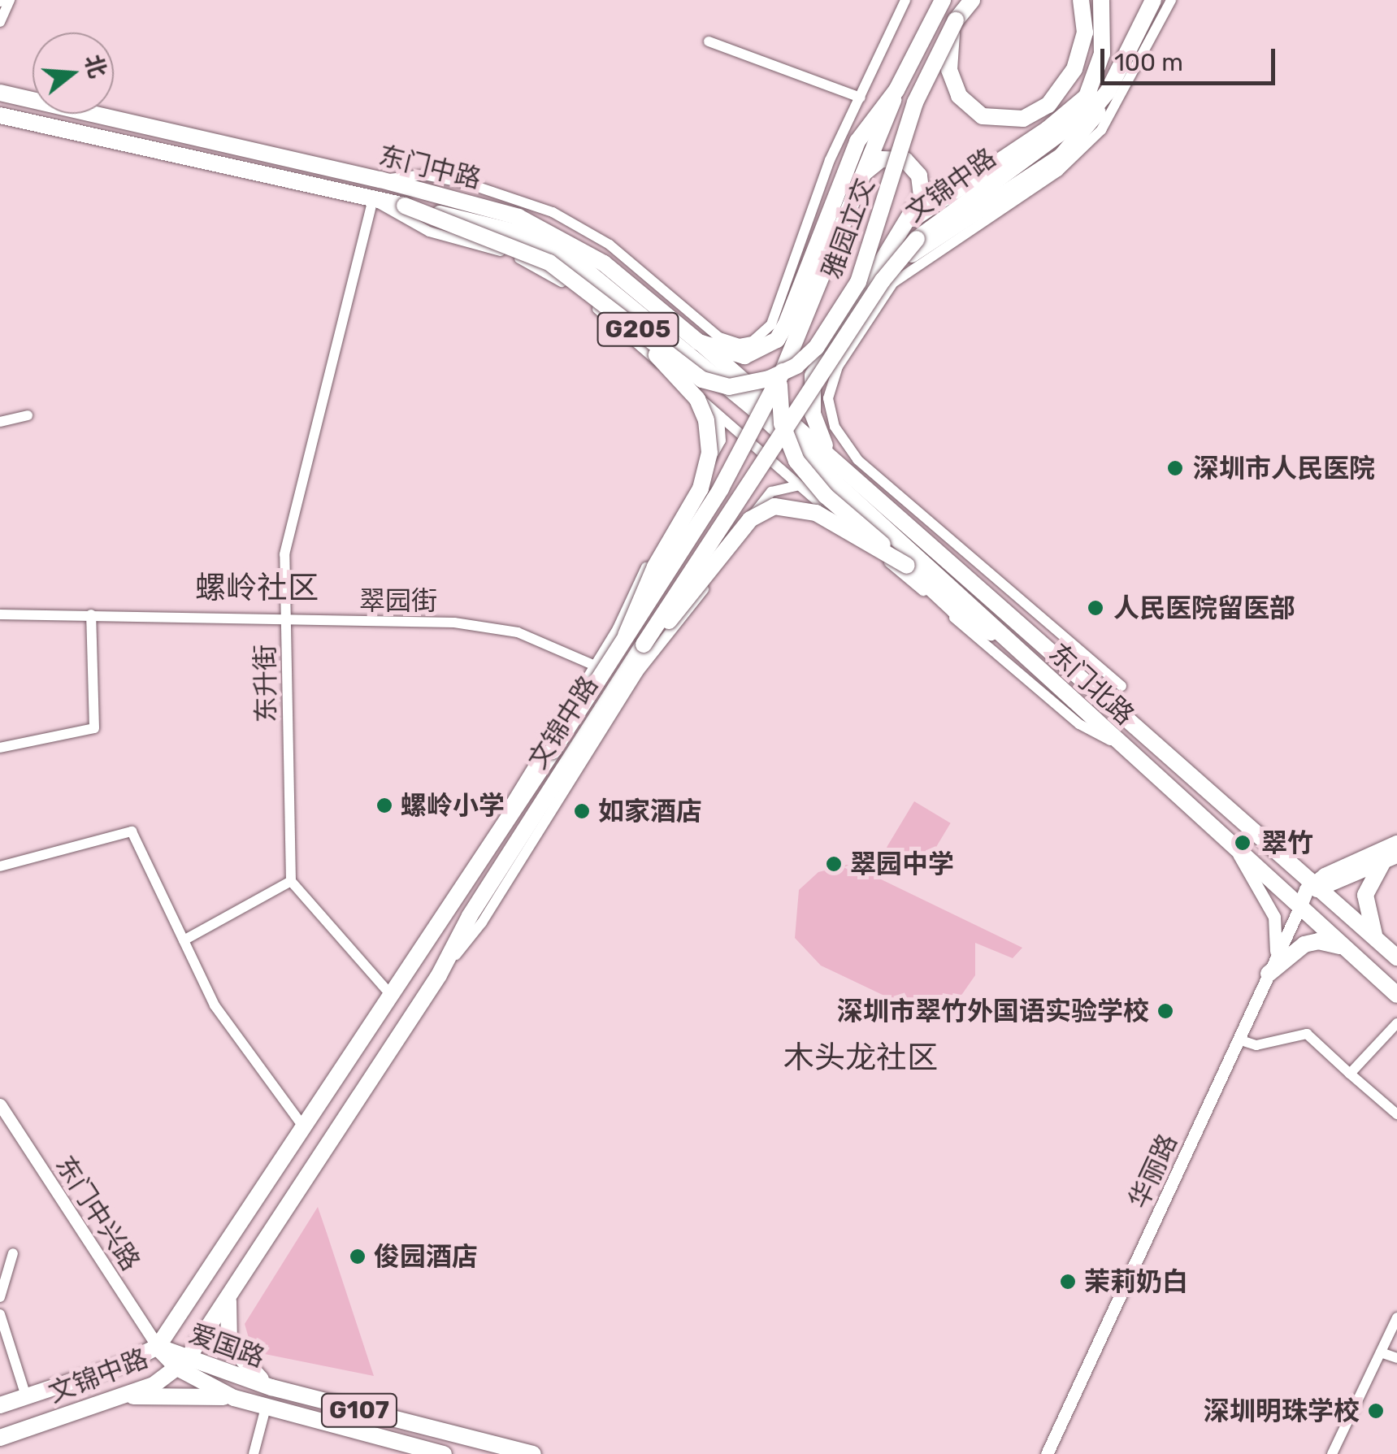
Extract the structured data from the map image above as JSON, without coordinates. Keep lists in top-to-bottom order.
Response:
{
  "streets": {
    "main road": [
      "东门中路",
      "文锦中路",
      "雅园立交",
      "G205",
      "东门北路",
      "爱国路",
      "G107"
    ],
    "street": [
      "翠园街",
      "东升街",
      "华丽路",
      "东门中兴路"
    ]
  },
  "crossings": [
    ["东门中路", "雅园立交"],
    ["东门中路", "东升街"],
    ["东门中路", "东门北路"],
    ["文锦中路", "雅园立交"],
    ["文锦中路", "东门中兴路"],
    ["文锦中路", "爱国路"],
    ["翠园街", "东升街"],
    ["东门北路", "华丽路"],
    ["东门中兴路", "爱国路"]
  ],
  "districts": ["螺岭社区", "木头龙社区"],
  "places": [
    "深圳市人民医院",
    "人民医院留医部",
    "螺岭小学",
    "如家酒店",
    "翠竹",
    "翠园中学",
    "深圳市翠竹外国语实验学校",
    "俊园酒店",
    "茉莉奶白",
    "深圳明珠学校"
  ],
  "scale_bar": "100 m",
  "north": "right"
}
